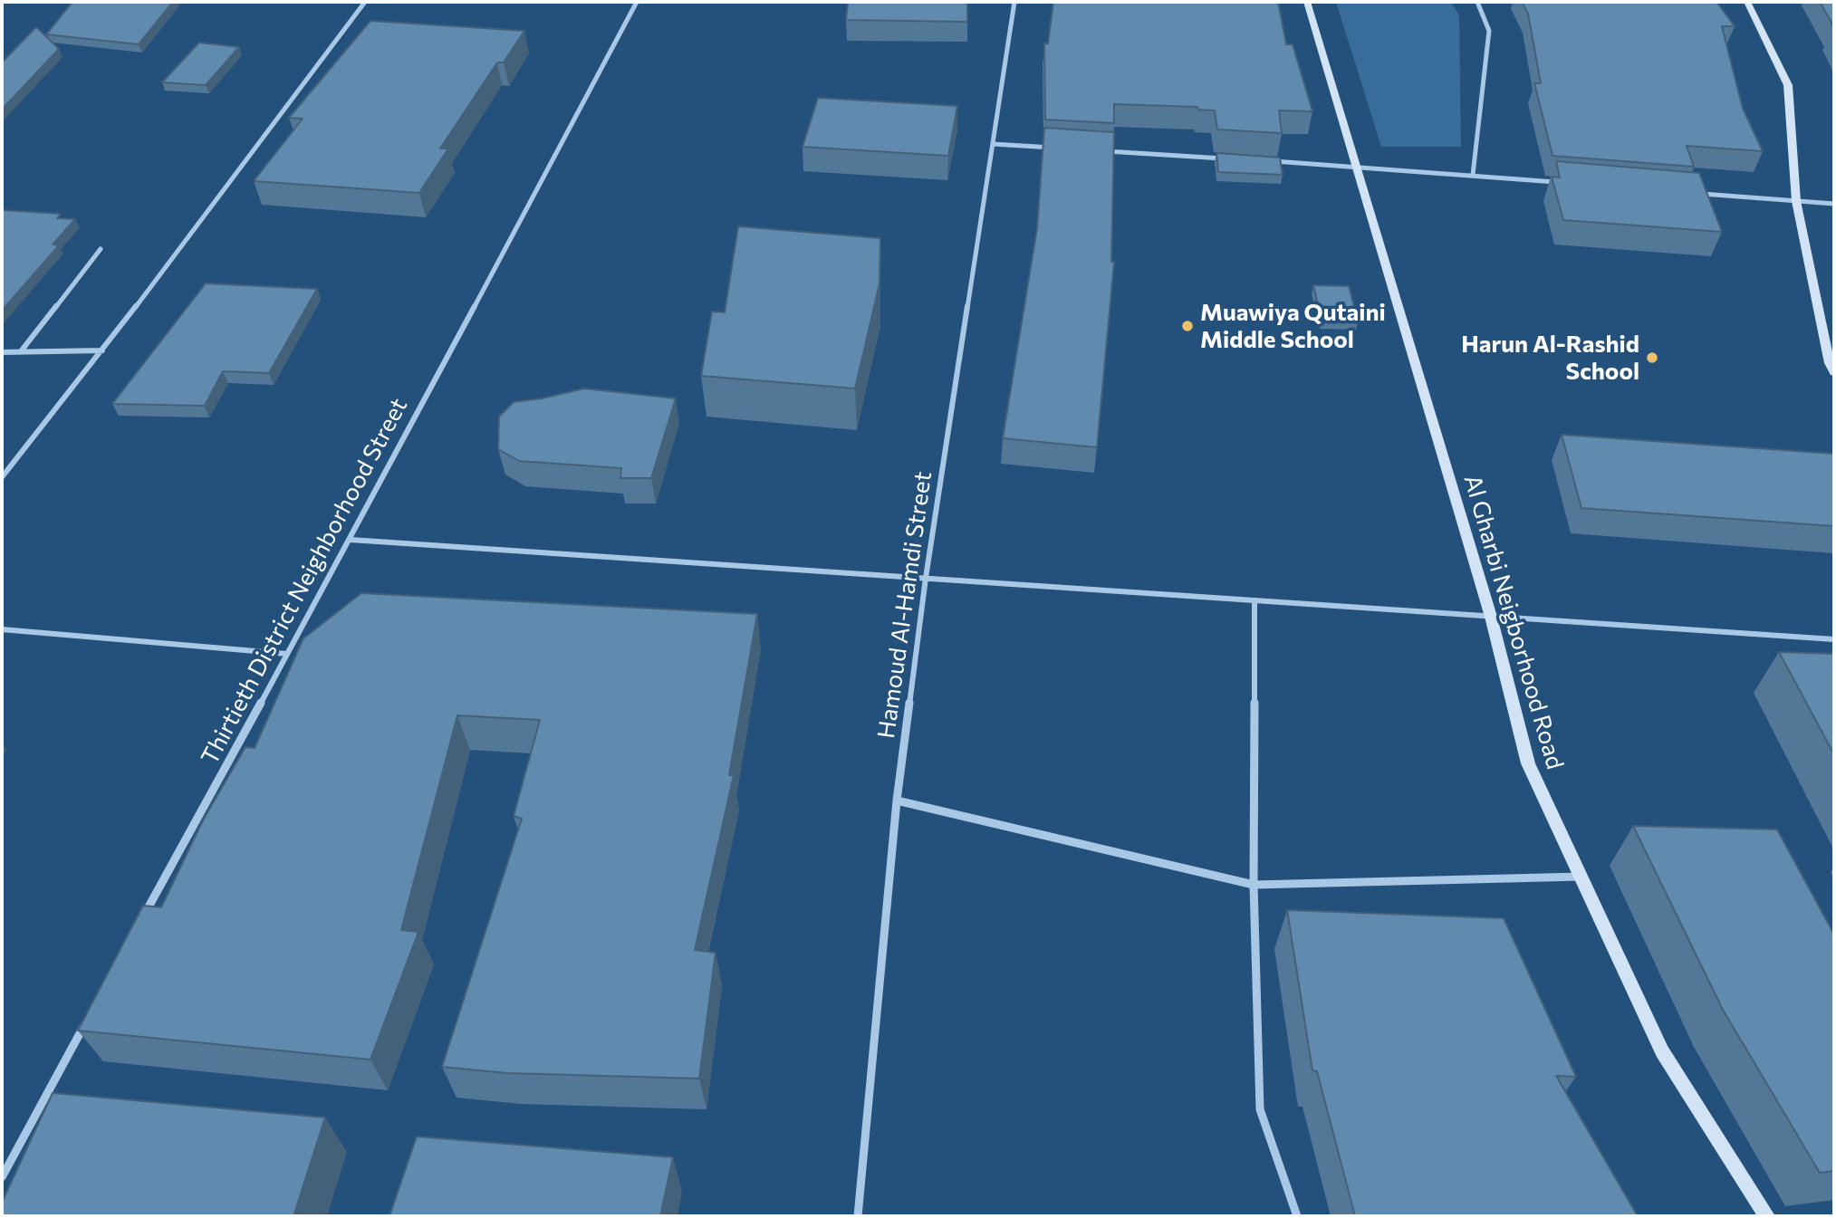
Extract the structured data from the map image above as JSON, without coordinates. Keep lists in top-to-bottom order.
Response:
{
  "streets": {
    "street": ["Thirtieth District Neighborhood Street", "Hamoud Al-Hamdi Street", "Al Gharbi Neigborhood Road"]
  },
  "places": ["Muawiya Qutaini Middle School", "Harun Al-Rashid School"]
}
